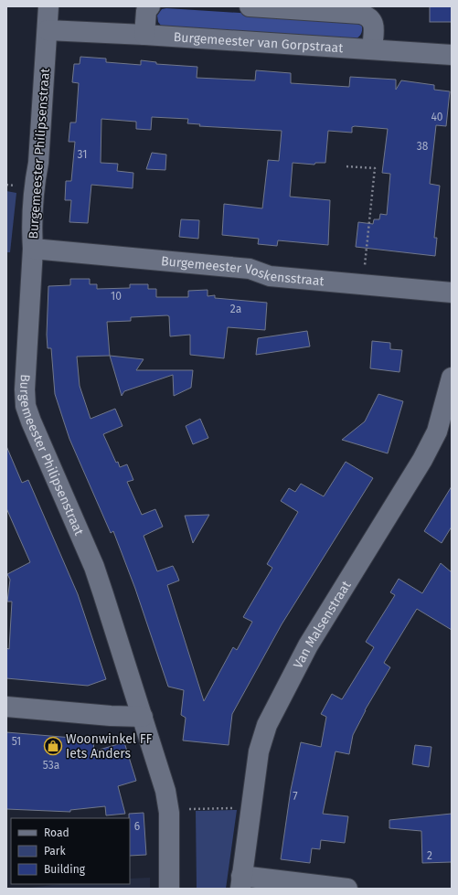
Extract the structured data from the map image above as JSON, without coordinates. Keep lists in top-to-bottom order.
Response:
{
  "streets": {
    "street": [
      "Burgemeester van Gorpstraat",
      "Burgemeester Philipsenstraat",
      "Burgemeester Voskensstraat",
      "Van Malsenstraat"
    ]
  },
  "crossings": [
    ["Burgemeester van Gorpstraat", "Burgemeester Philipsenstraat"],
    ["Burgemeester Philipsenstraat", "Burgemeester Voskensstraat"]
  ],
  "places": {
    "shop": ["Woonwinkel FF Iets Anders"]
  },
  "house_numbers": [
    "40",
    "38",
    "31",
    "10",
    "2a",
    "51",
    "53a",
    "7",
    "6",
    "2"
  ],
  "legend": ["Road", "Park", "Building"]
}
